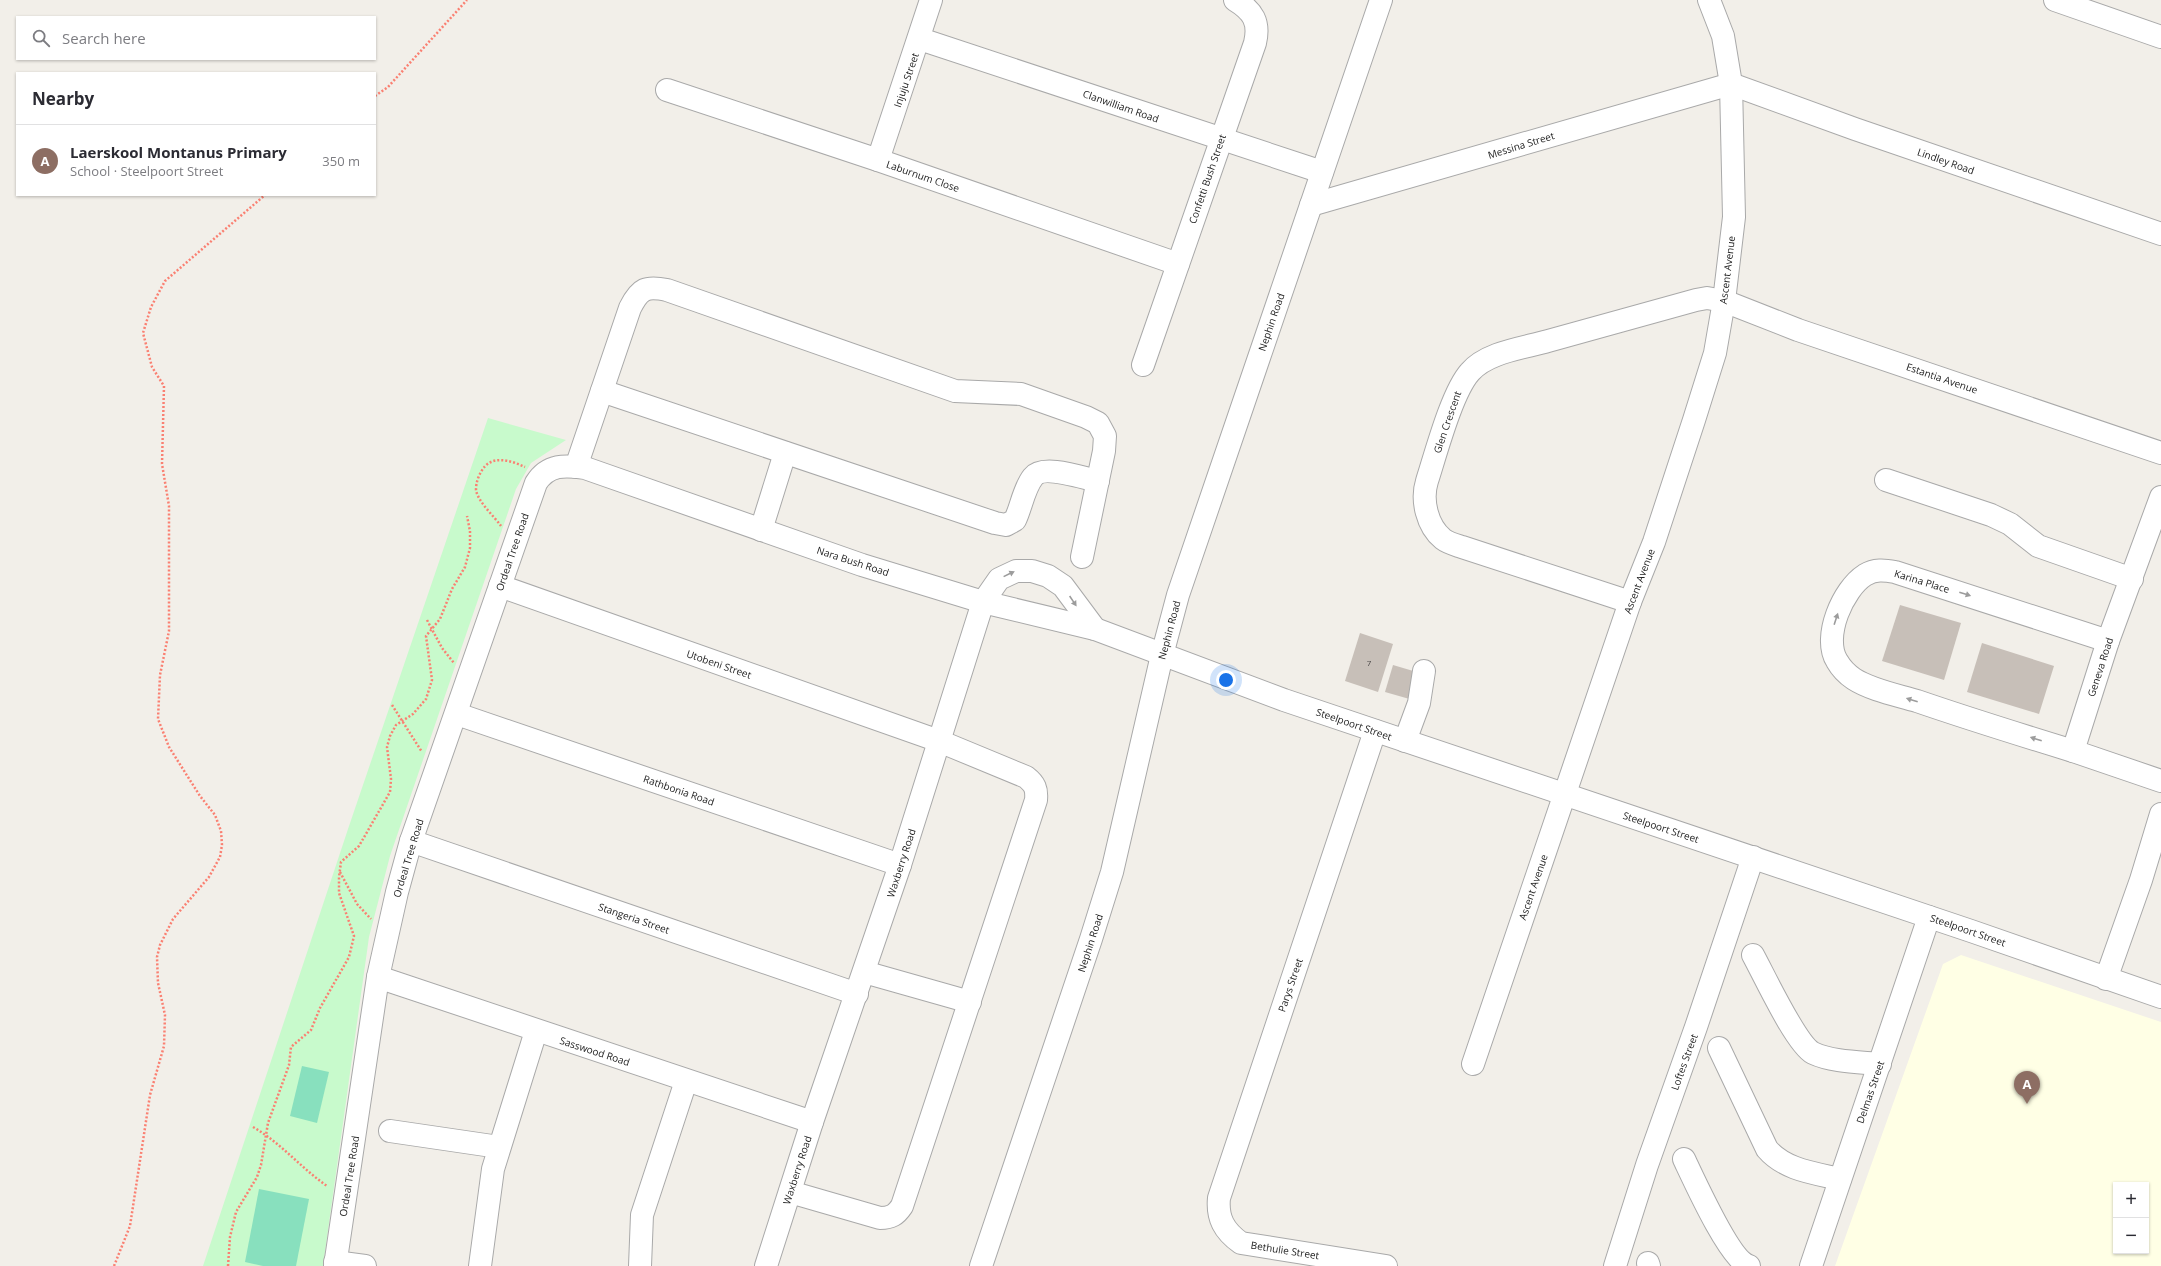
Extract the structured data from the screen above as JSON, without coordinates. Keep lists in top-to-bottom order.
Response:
{
  "streets": {
    "street": [
      "Injuju Street",
      "Clanwilliam Road",
      "Messina Street",
      "Lindley Road",
      "Laburnum Close",
      "Confetti Bush Street",
      "Ascent Avenue",
      "Nephin Road",
      "Estantia Avenue",
      "Glen Crescent",
      "Ordeal Tree Road",
      "Nara Bush Road",
      "Karina Place",
      "Utobeni Street",
      "Geneva Road",
      "Steelpoort Street",
      "Rathbonia Road",
      "Waxberry Road",
      "Stangeria Street",
      "Parys Street",
      "Sasswood Road",
      "Loftes Street",
      "Delmas Street",
      "Bethulie Street"
    ]
  },
  "crossings": [
    ["Injuju Street", "Clanwilliam Road"],
    ["Injuju Street", "Laburnum Close"],
    ["Clanwilliam Road", "Confetti Bush Street"],
    ["Clanwilliam Road", "Nephin Road"],
    ["Messina Street", "Lindley Road"],
    ["Messina Street", "Ascent Avenue"],
    ["Messina Street", "Nephin Road"],
    ["Lindley Road", "Ascent Avenue"],
    ["Laburnum Close", "Confetti Bush Street"],
    ["Ascent Avenue", "Estantia Avenue"],
    ["Ascent Avenue", "Glen Crescent"],
    ["Ascent Avenue", "Steelpoort Street"],
    ["Nephin Road", "Nara Bush Road"],
    ["Nephin Road", "Steelpoort Street"],
    ["Estantia Avenue", "Glen Crescent"],
    ["Ordeal Tree Road", "Nara Bush Road"],
    ["Ordeal Tree Road", "Utobeni Street"],
    ["Ordeal Tree Road", "Rathbonia Road"],
    ["Ordeal Tree Road", "Stangeria Street"],
    ["Ordeal Tree Road", "Sasswood Road"],
    ["Nara Bush Road", "Steelpoort Street"],
    ["Nara Bush Road", "Waxberry Road"],
    ["Karina Place", "Geneva Road"],
    ["Utobeni Street", "Waxberry Road"],
    ["Steelpoort Street", "Parys Street"],
    ["Steelpoort Street", "Loftes Street"],
    ["Steelpoort Street", "Delmas Street"],
    ["Rathbonia Road", "Waxberry Road"],
    ["Waxberry Road", "Stangeria Street"],
    ["Waxberry Road", "Sasswood Road"],
    ["Parys Street", "Bethulie Street"]
  ],
  "house_numbers": ["7"],
  "page": {
    "search": "Search here",
    "heading": "Nearby",
    "list": [
      {
        "mark": "A",
        "name": "Laerskool Montanus Primary",
        "note": "School · Steelpoort Street",
        "value": "350 m"
      }
    ],
    "pins": "A",
    "map_buttons": ["+", "−"]
  }
}
